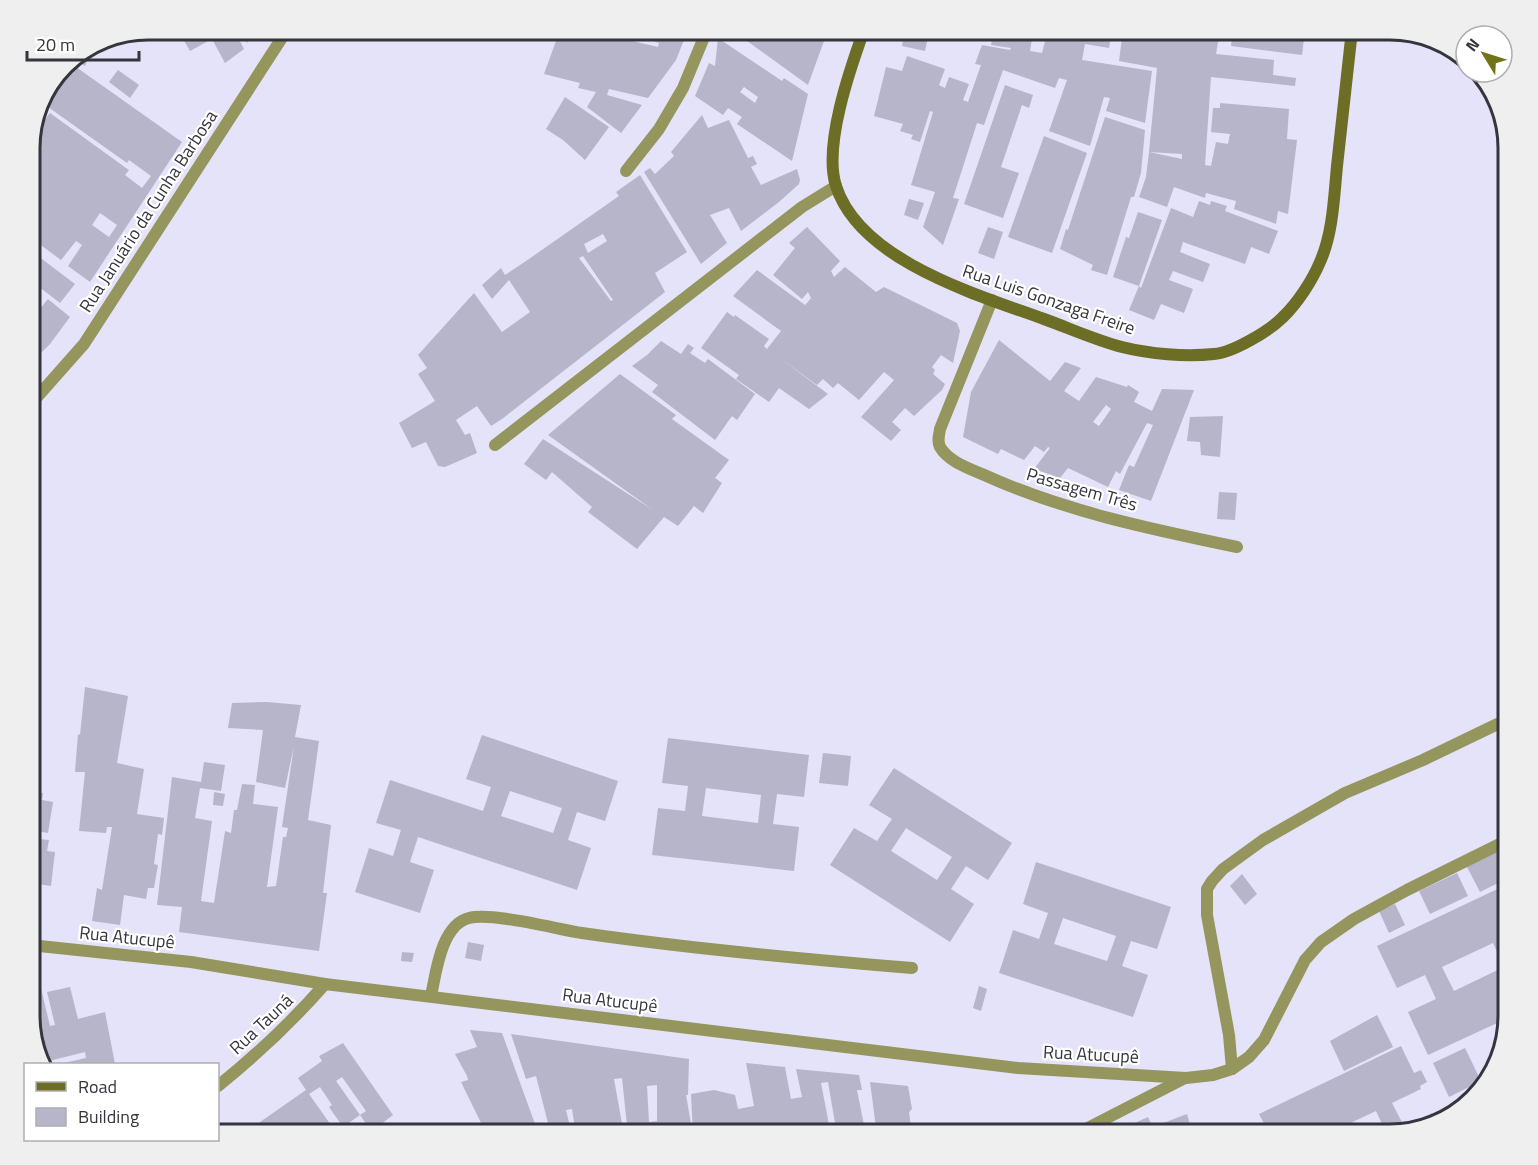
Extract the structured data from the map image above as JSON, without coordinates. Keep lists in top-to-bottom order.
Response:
{
  "streets": {
    "street": [
      "Rua Januário da Cunha Barbosa",
      "Rua Luis Gonzaga Freire",
      "Passagem Três",
      "Rua Atucupê",
      "Rua Tauná"
    ]
  },
  "crossings": [
    ["Rua Luis Gonzaga Freire", "Passagem Três"],
    ["Rua Atucupê", "Rua Tauná"]
  ],
  "legend": ["Road", "Building"],
  "scale_bar": "20 m",
  "north": "top left"
}
